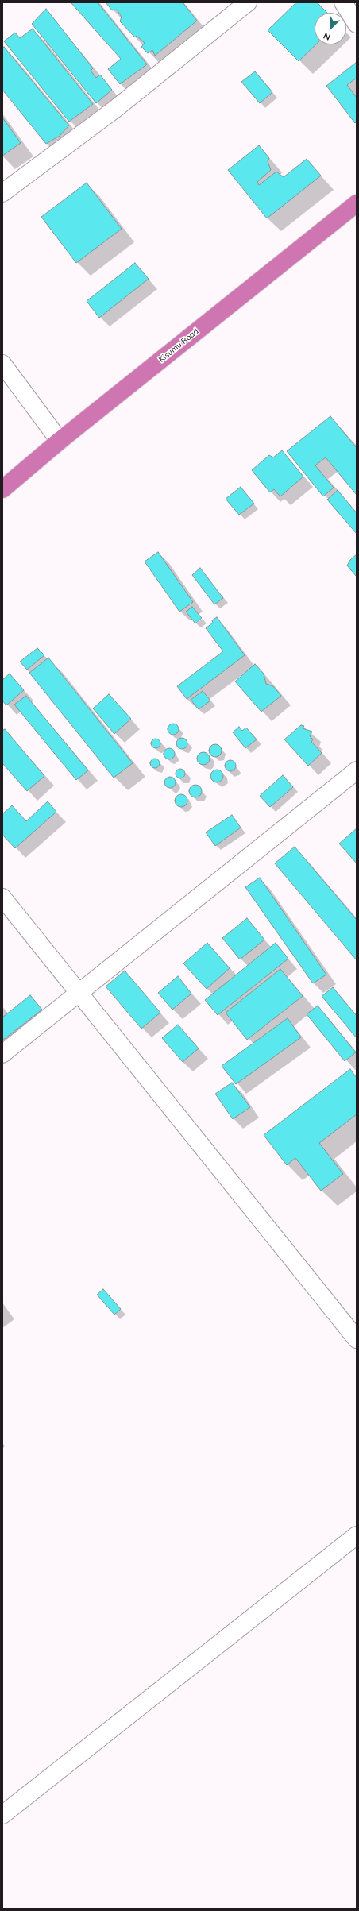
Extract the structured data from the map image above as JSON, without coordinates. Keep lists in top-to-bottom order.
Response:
{
  "streets": {
    "highway": ["Kisumu Road"]
  },
  "north": "bottom left"
}
